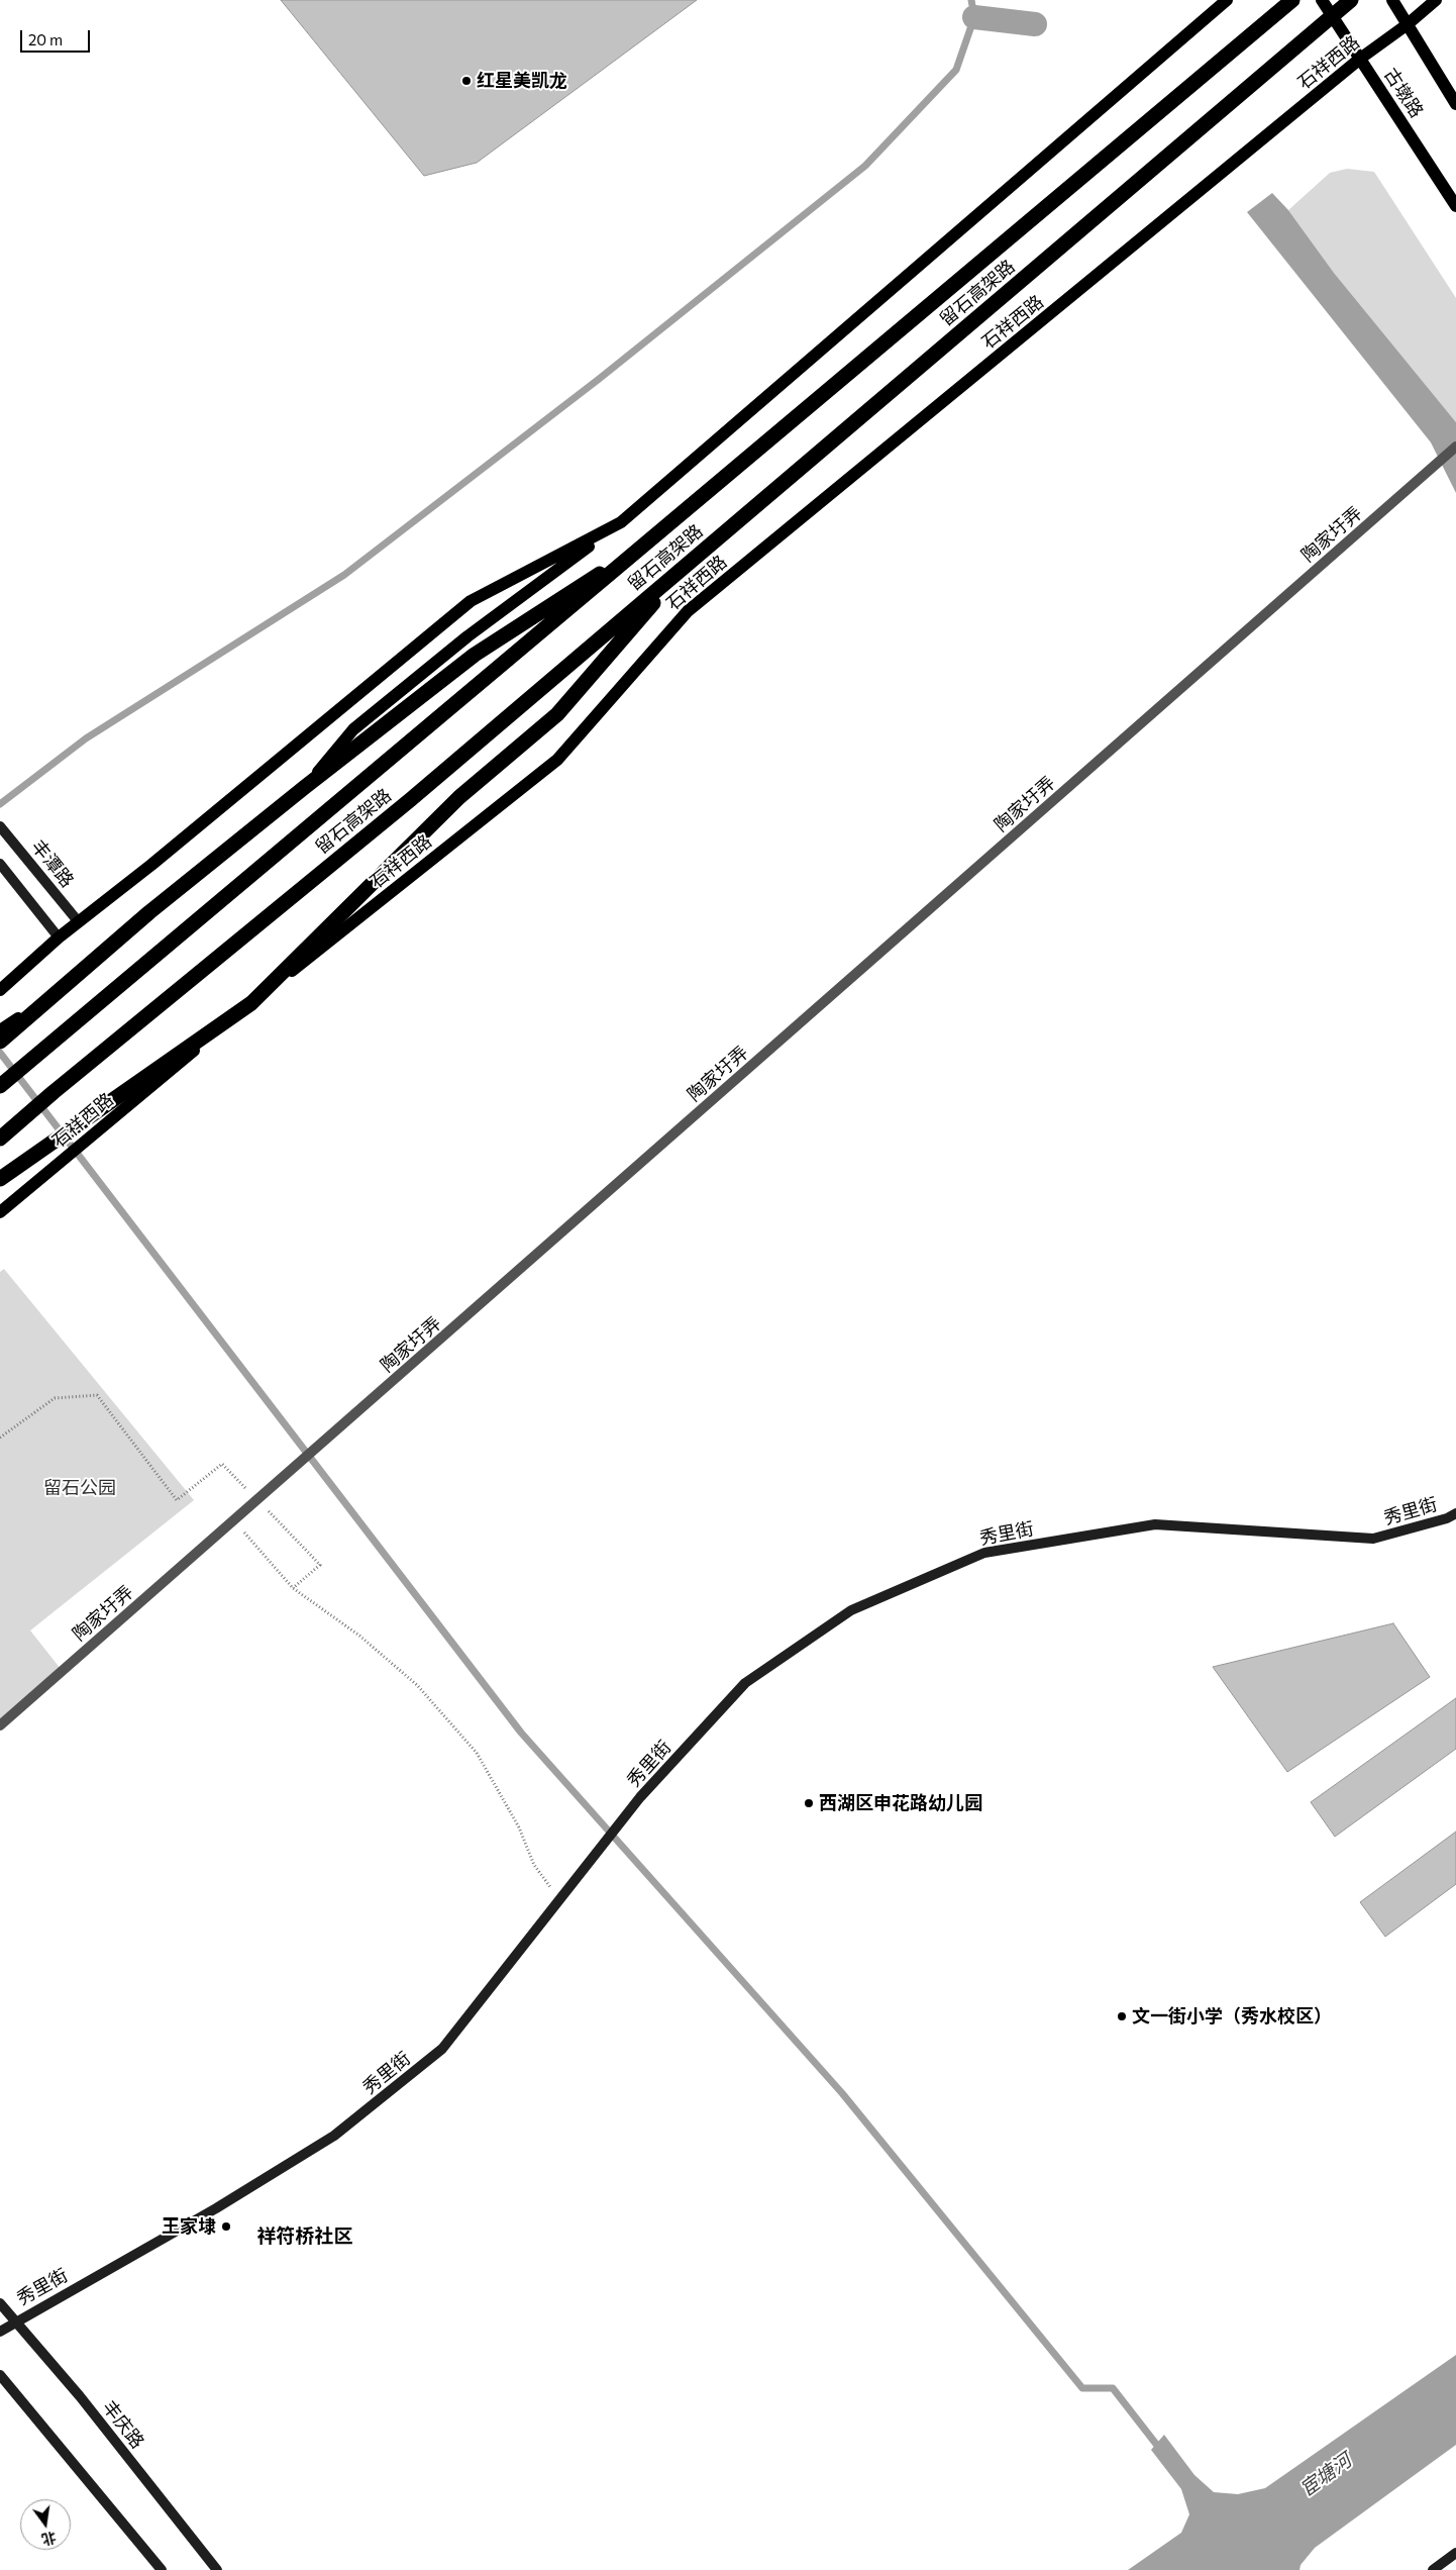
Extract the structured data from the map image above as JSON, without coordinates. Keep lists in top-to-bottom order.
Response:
{
  "streets": {
    "highway": ["留石高架路"],
    "main road": ["石祥西路", "古墩路"],
    "street": [
      "陶家圩弄",
      "丰潭路",
      "秀里街",
      "丰庆路"
    ]
  },
  "crossings": [
    ["石祥西路", "古墩路"],
    ["秀里街", "丰庆路"]
  ],
  "districts": ["祥符桥社区"],
  "water": ["宦塘河"],
  "parks": ["留石公园"],
  "places": [
    "红星美凯龙",
    "西湖区申花路幼儿园",
    "文一街小学（秀水校区）",
    "王家埭"
  ],
  "scale_bar": "20 m",
  "north": "bottom"
}
